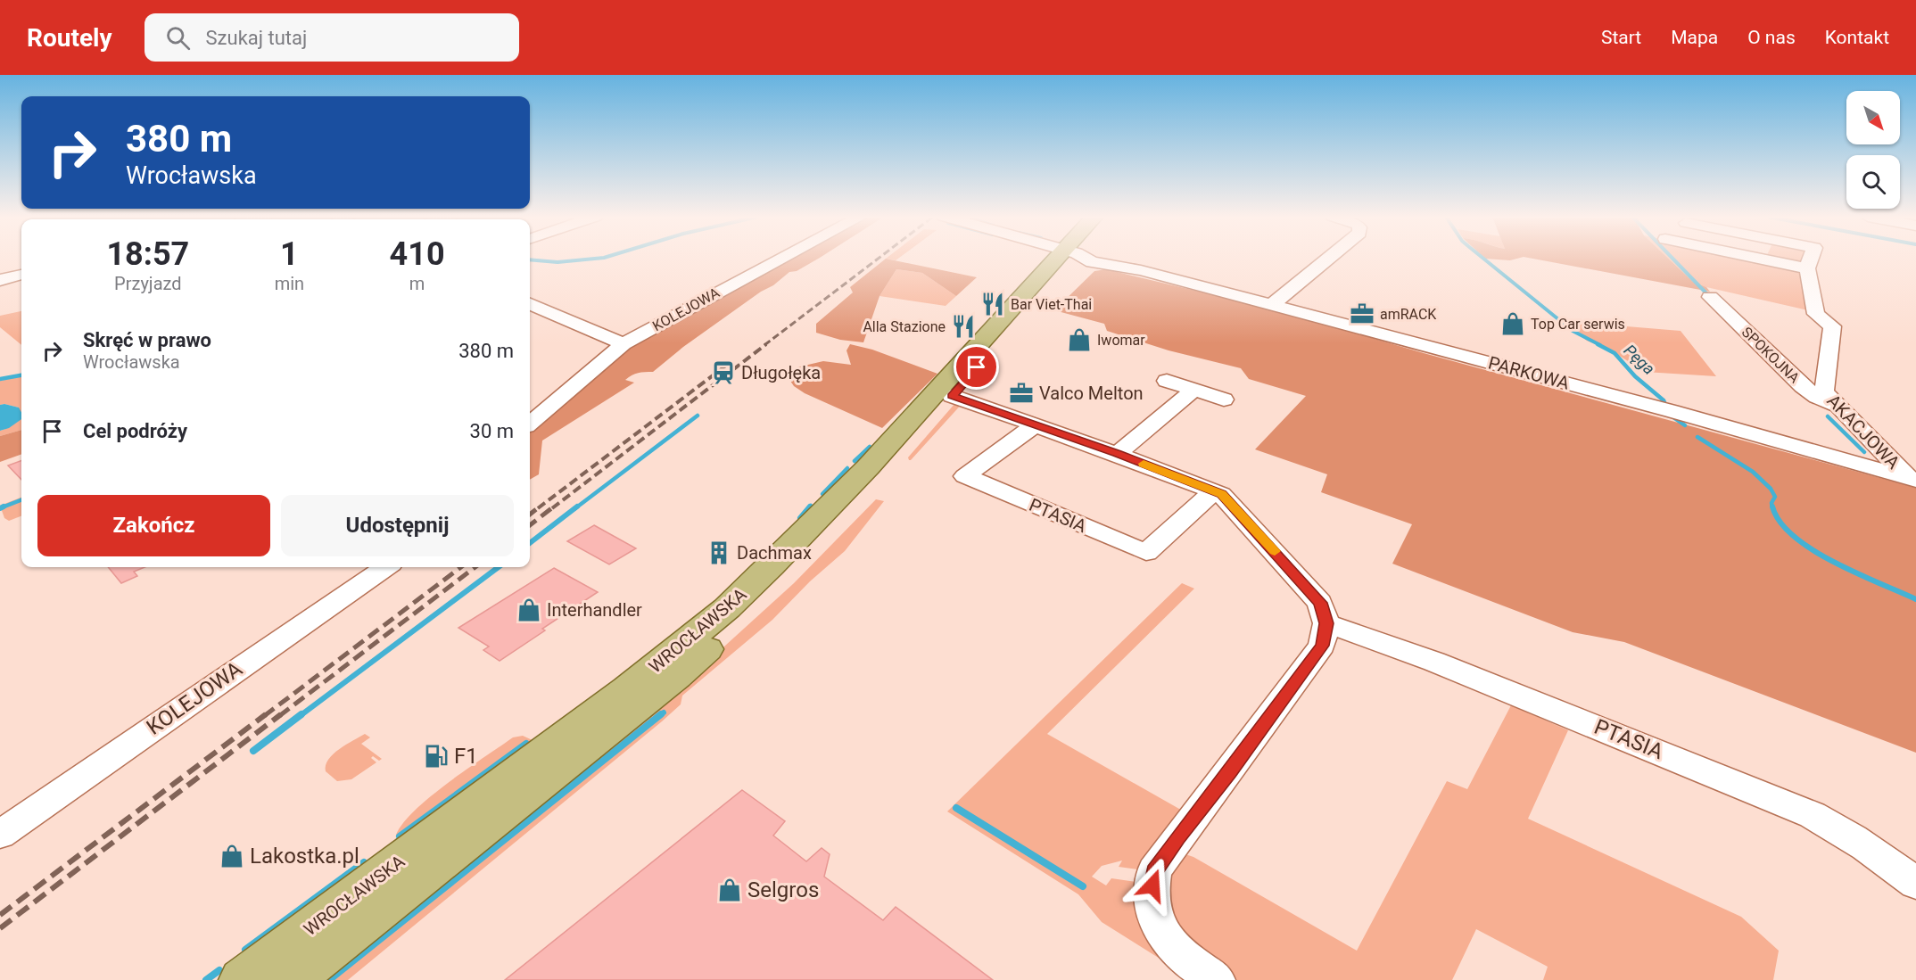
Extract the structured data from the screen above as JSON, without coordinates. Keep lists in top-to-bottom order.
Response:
{
  "streets": {
    "main road": ["WROCŁAWSKA"],
    "street": [
      "KOLEJOWA",
      "SPOKOJNA",
      "PARKOWA",
      "AKACJOWA",
      "PTASIA"
    ]
  },
  "crossings": [
    ["SPOKOJNA", "AKACJOWA"],
    ["PARKOWA", "AKACJOWA"]
  ],
  "water": ["Pęga"],
  "places": {
    "restaurant": ["Bar Viet-Thai", "Alla Stazione"],
    "office": ["amRACK", "Valco Melton"],
    "shop": [
      "Top Car serwis",
      "Iwomar",
      "Interhandler",
      "Lakostka.pl",
      "Selgros"
    ],
    "station": ["Długołęka"],
    "building": ["Dachmax"],
    "fuel station": ["F1"]
  },
  "north": "bottom right",
  "page": {
    "header": "Routely",
    "search": "Szukaj tutaj",
    "nav": [
      "Start",
      "Mapa",
      "O nas",
      "Kontakt"
    ],
    "turn": ["380 m", "Wrocławska"],
    "eta": [
      "18:57",
      "Przyjazd",
      "1",
      "min",
      "410",
      "m"
    ],
    "list": [
      {
        "name": "Skręć w prawo",
        "note": "Wrocławska",
        "value": "380 m"
      },
      {
        "name": "Cel podróży",
        "value": "30 m"
      }
    ],
    "buttons": ["Zakończ", "Udostępnij"]
  }
}
